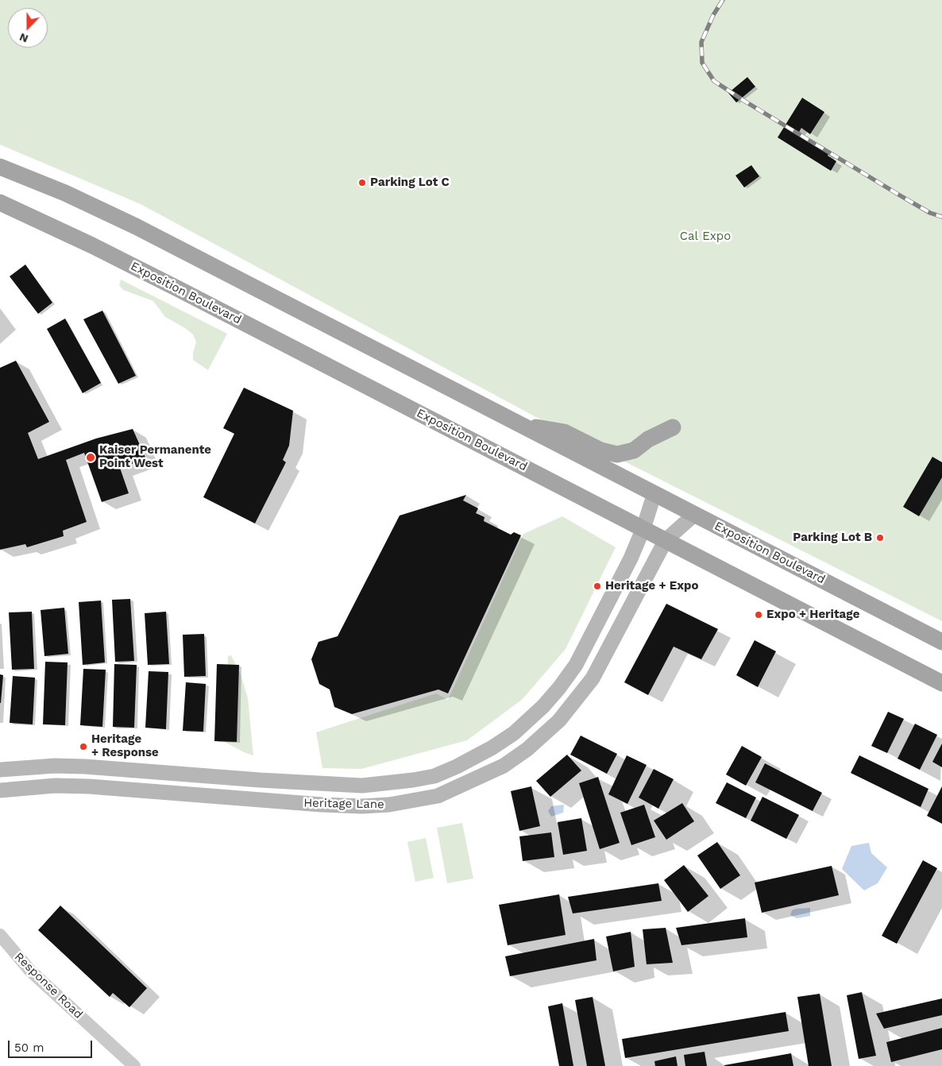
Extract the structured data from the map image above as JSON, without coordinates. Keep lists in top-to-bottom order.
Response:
{
  "streets": {
    "main road": ["Exposition Boulevard", "Heritage Lane"],
    "street": ["Response Road"]
  },
  "crossings": [
    ["Exposition Boulevard", "Heritage Lane"]
  ],
  "parks": ["Cal Expo"],
  "places": [
    "Parking Lot C",
    "Kaiser Permanente Point West",
    "Parking Lot B",
    "Heritage + Expo",
    "Expo + Heritage",
    "Heritage + Response"
  ],
  "scale_bar": "50 m",
  "north": "bottom"
}
